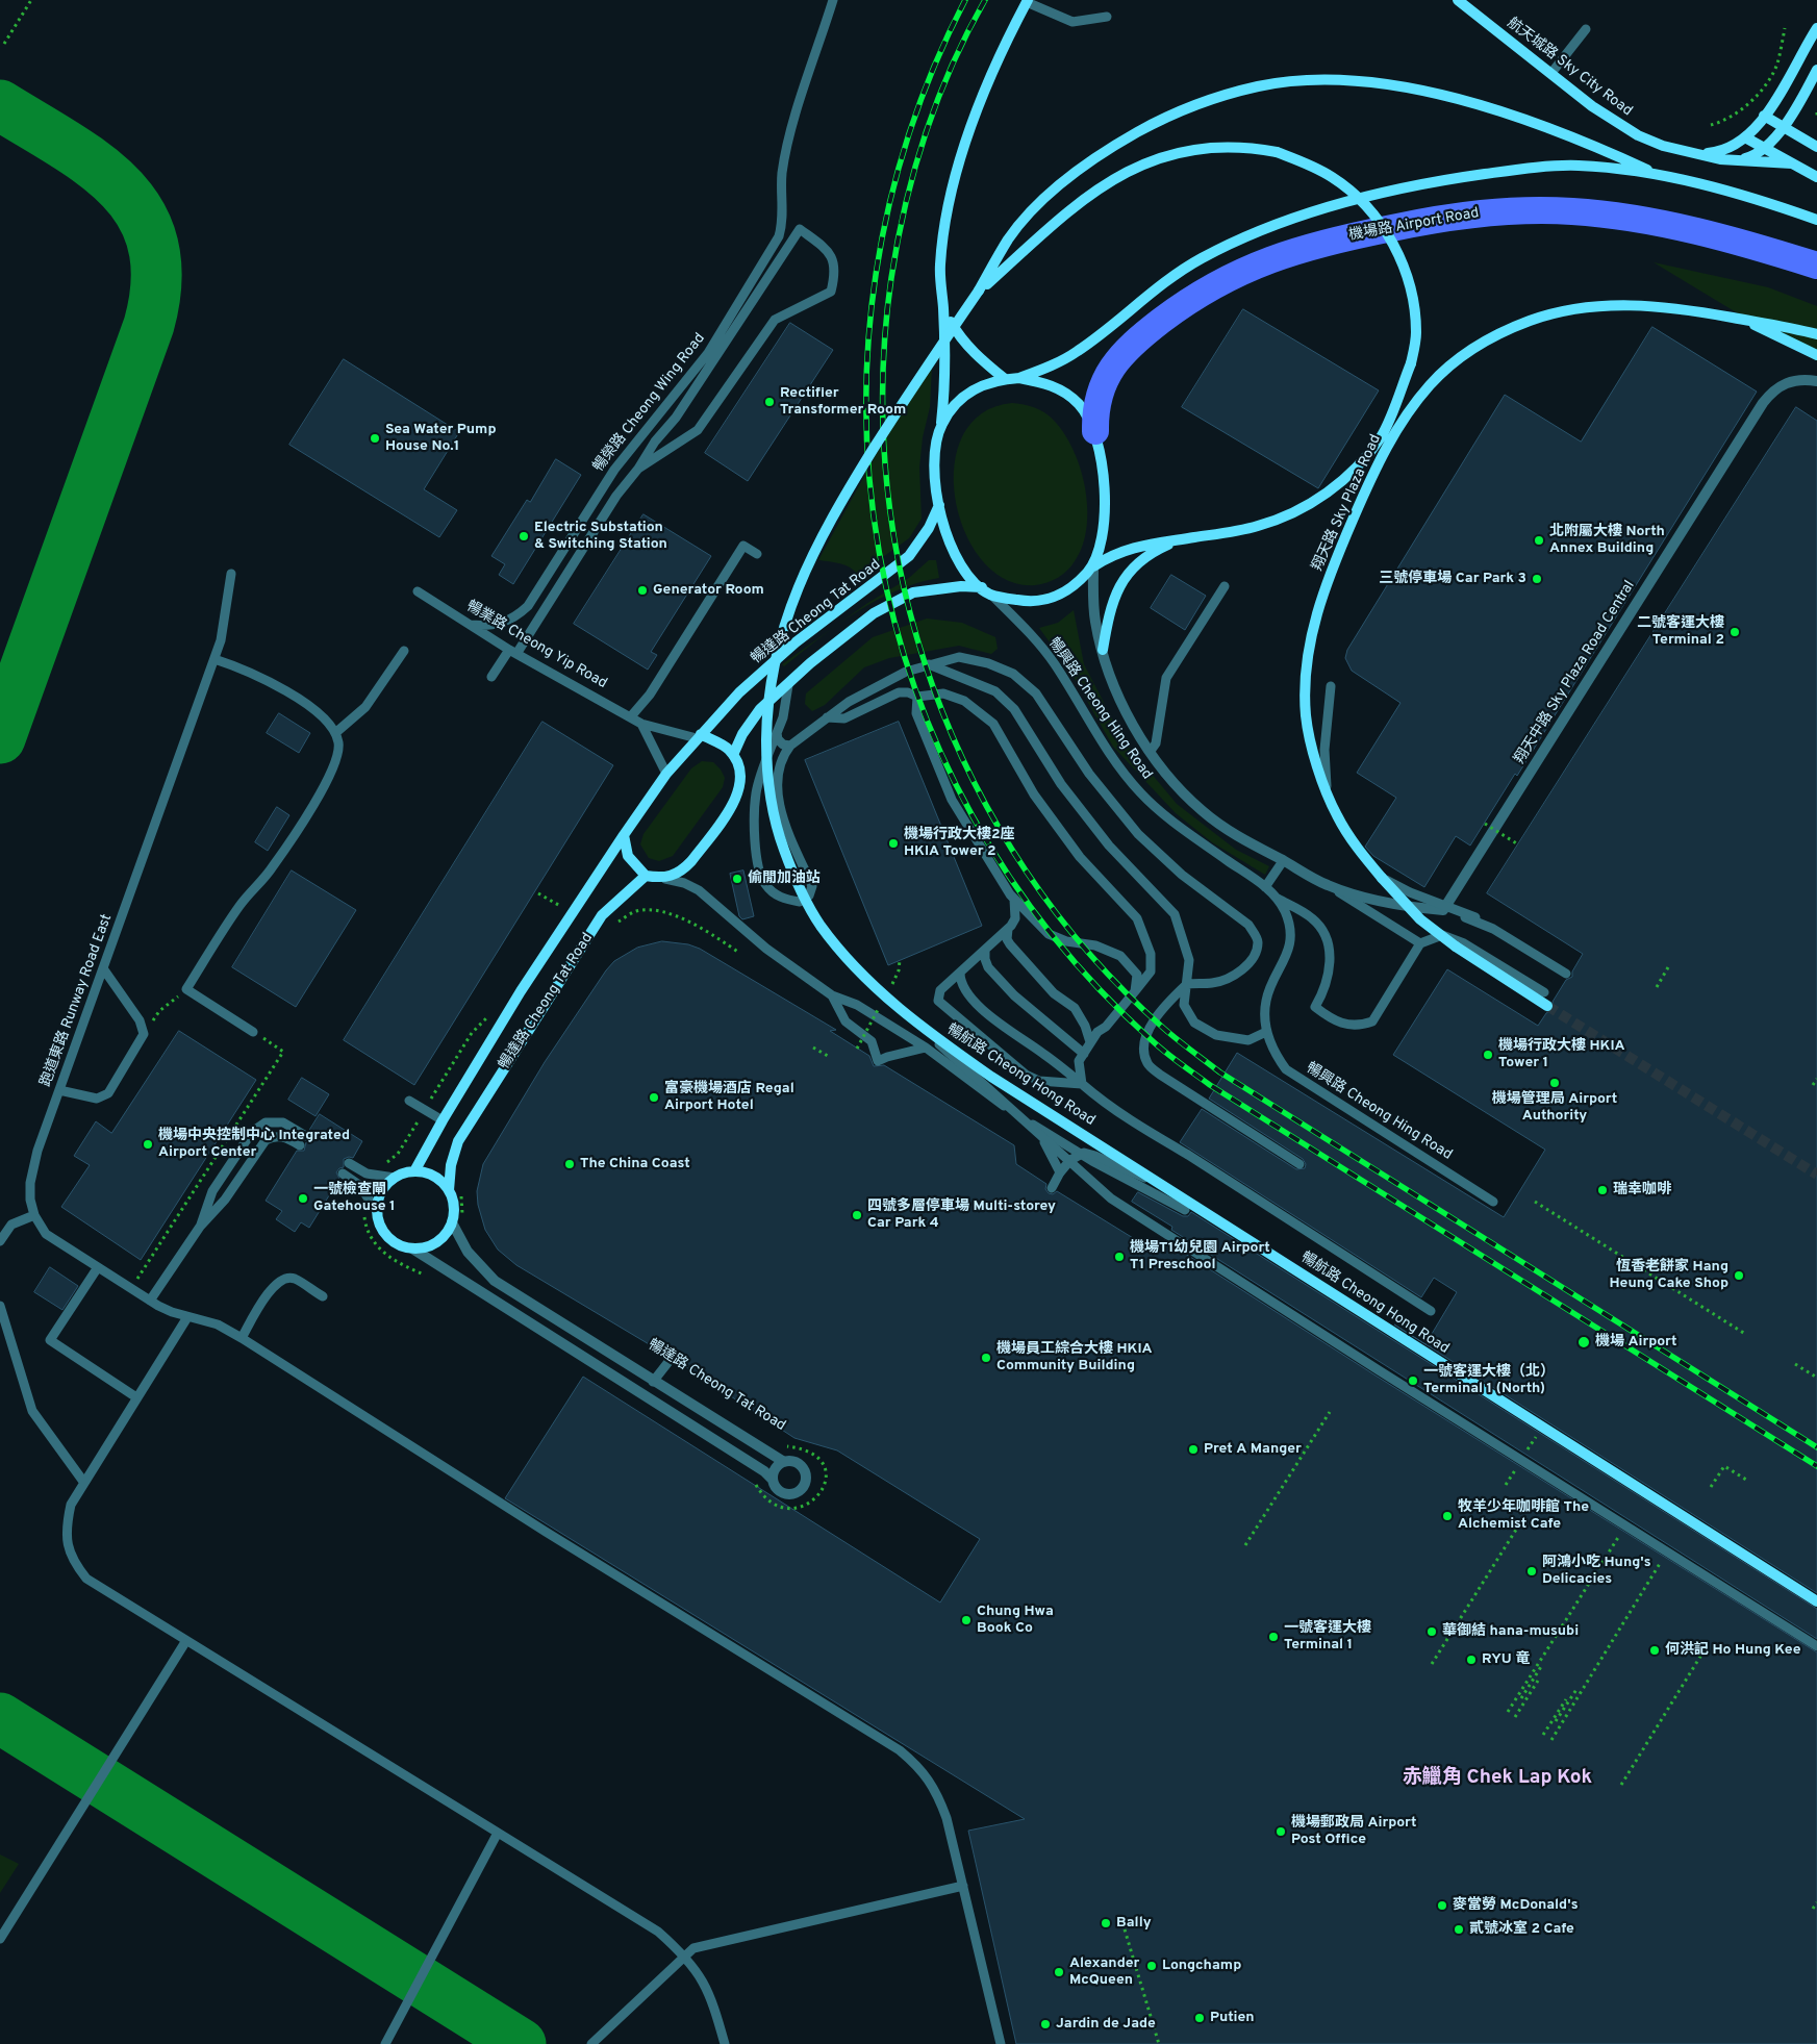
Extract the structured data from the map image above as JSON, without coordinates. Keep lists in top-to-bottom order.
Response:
{
  "streets": {
    "main road": ["機場路 Airport Road"],
    "street": [
      "航天城路 Sky City Road",
      "翔天路 Sky Plaza Road",
      "暢達路 Cheong Tat Road",
      "翔天中路 Sky Plaza Road Central",
      "暢航路 Cheong Hong Road"
    ],
    "lane": [
      "暢榮路 Cheong Wing Road",
      "暢業路 Cheong Yip Road",
      "暢興路 Cheong Hing Road",
      "跑道東路 Runway Road East"
    ]
  },
  "crossings": [
    ["暢榮路 Cheong Wing Road", "暢業路 Cheong Yip Road"],
    ["翔天路 Sky Plaza Road", "翔天中路 Sky Plaza Road Central"],
    ["暢達路 Cheong Tat Road", "暢業路 Cheong Yip Road"]
  ],
  "districts": ["赤鱲角 Chek Lap Kok"],
  "places": [
    "Rectifier Transformer Room",
    "Sea Water Pump House No.1",
    "Electric Substation & Switching Station",
    "北附屬大樓 North Annex Building",
    "三號停車場 Car Park 3",
    "Generator Room",
    "二號客運大樓 Terminal 2",
    "機場行政大樓2座 HKIA Tower 2",
    "偷閒加油站",
    "機場行政大樓 HKIA Tower 1",
    "機場管理局 Airport Authority",
    "富豪機場酒店 Regal Airport Hotel",
    "機場中央控制中心 Integrated Airport Center",
    "The China Coast",
    "瑞幸咖啡",
    "一號檢查閘 Gatehouse 1",
    "四號多層停車場 Multi-storey Car Park 4",
    "機場T1幼兒園 Airport T1 Preschool",
    "恆香老餅家 Hang Heung Cake Shop",
    "機場 Airport",
    "機場員工綜合大樓 HKIA Community Building",
    "一號客運大樓（北） Terminal 1 (North)",
    "Pret A Manger",
    "牧羊少年咖啡館 The Alchemist Cafe",
    "阿鴻小吃 Hung's Delicacies",
    "Chung Hwa Book Co",
    "華御結 hana-musubi",
    "一號客運大樓 Terminal 1",
    "何洪記 Ho Hung Kee",
    "RYU 竜",
    "機場郵政局 Airport Post Office",
    "麥當勞 McDonald's",
    "Bally",
    "貳號冰室 2 Cafe",
    "Longchamp",
    "Alexander McQueen",
    "Putien",
    "Jardin de Jade"
  ]
}
